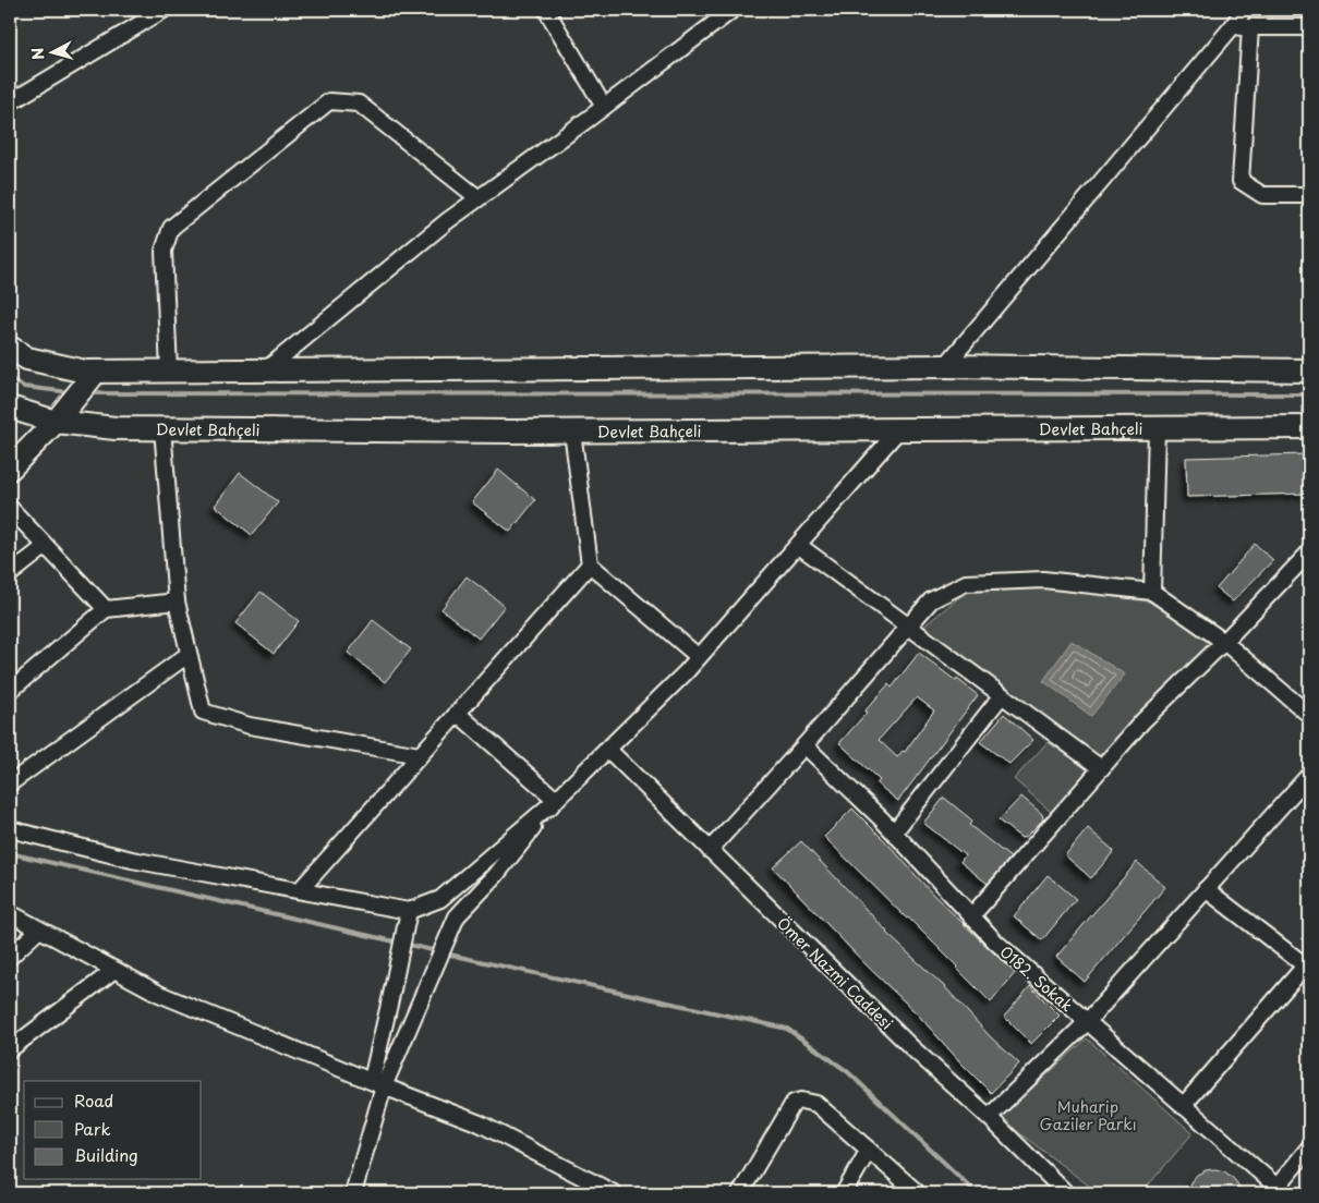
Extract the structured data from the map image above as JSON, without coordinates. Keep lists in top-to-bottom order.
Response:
{
  "streets": {
    "street": ["Devlet Bahçeli", "Ömer Nazmi Caddesi", "0182. Sokak"]
  },
  "parks": ["Muharip Gaziler Parkı"],
  "legend": ["Road", "Park", "Building"],
  "north": "left"
}
